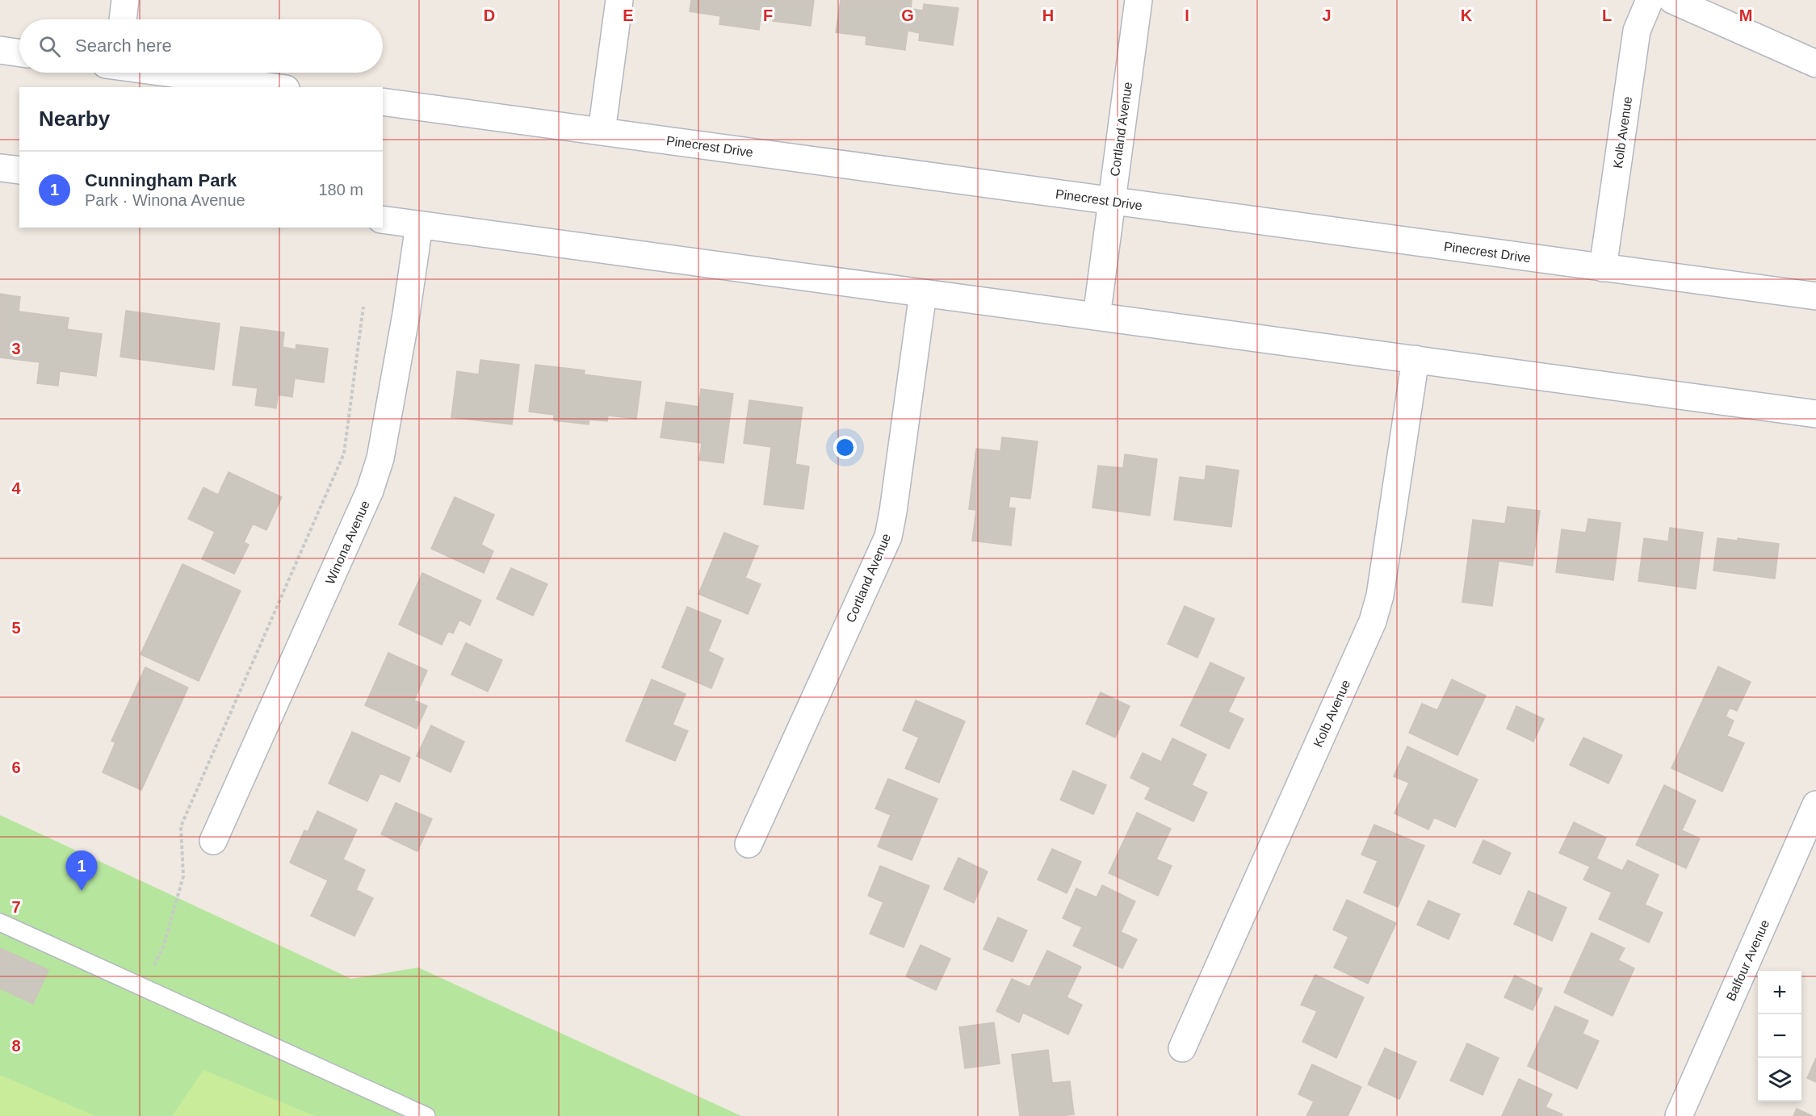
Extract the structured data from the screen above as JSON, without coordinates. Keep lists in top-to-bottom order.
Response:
{
  "streets": {
    "street": [
      "Cortland Avenue",
      "Kolb Avenue",
      "Pinecrest Drive",
      "Winona Avenue",
      "Balfour Avenue"
    ]
  },
  "crossings": [
    ["Cortland Avenue", "Pinecrest Drive"],
    ["Kolb Avenue", "Pinecrest Drive"]
  ],
  "page": {
    "search": "Search here",
    "heading": "Nearby",
    "list": [
      {
        "mark": "1",
        "name": "Cunningham Park",
        "note": "Park · Winona Avenue",
        "value": "180 m"
      }
    ],
    "pins": "1",
    "map_buttons": ["+", "−"]
  },
  "grid": {
    "columns": [
      "D",
      "E",
      "F",
      "G",
      "H",
      "I",
      "J",
      "K",
      "L",
      "M"
    ],
    "rows": [
      "3",
      "4",
      "5",
      "6",
      "7",
      "8"
    ]
  }
}
